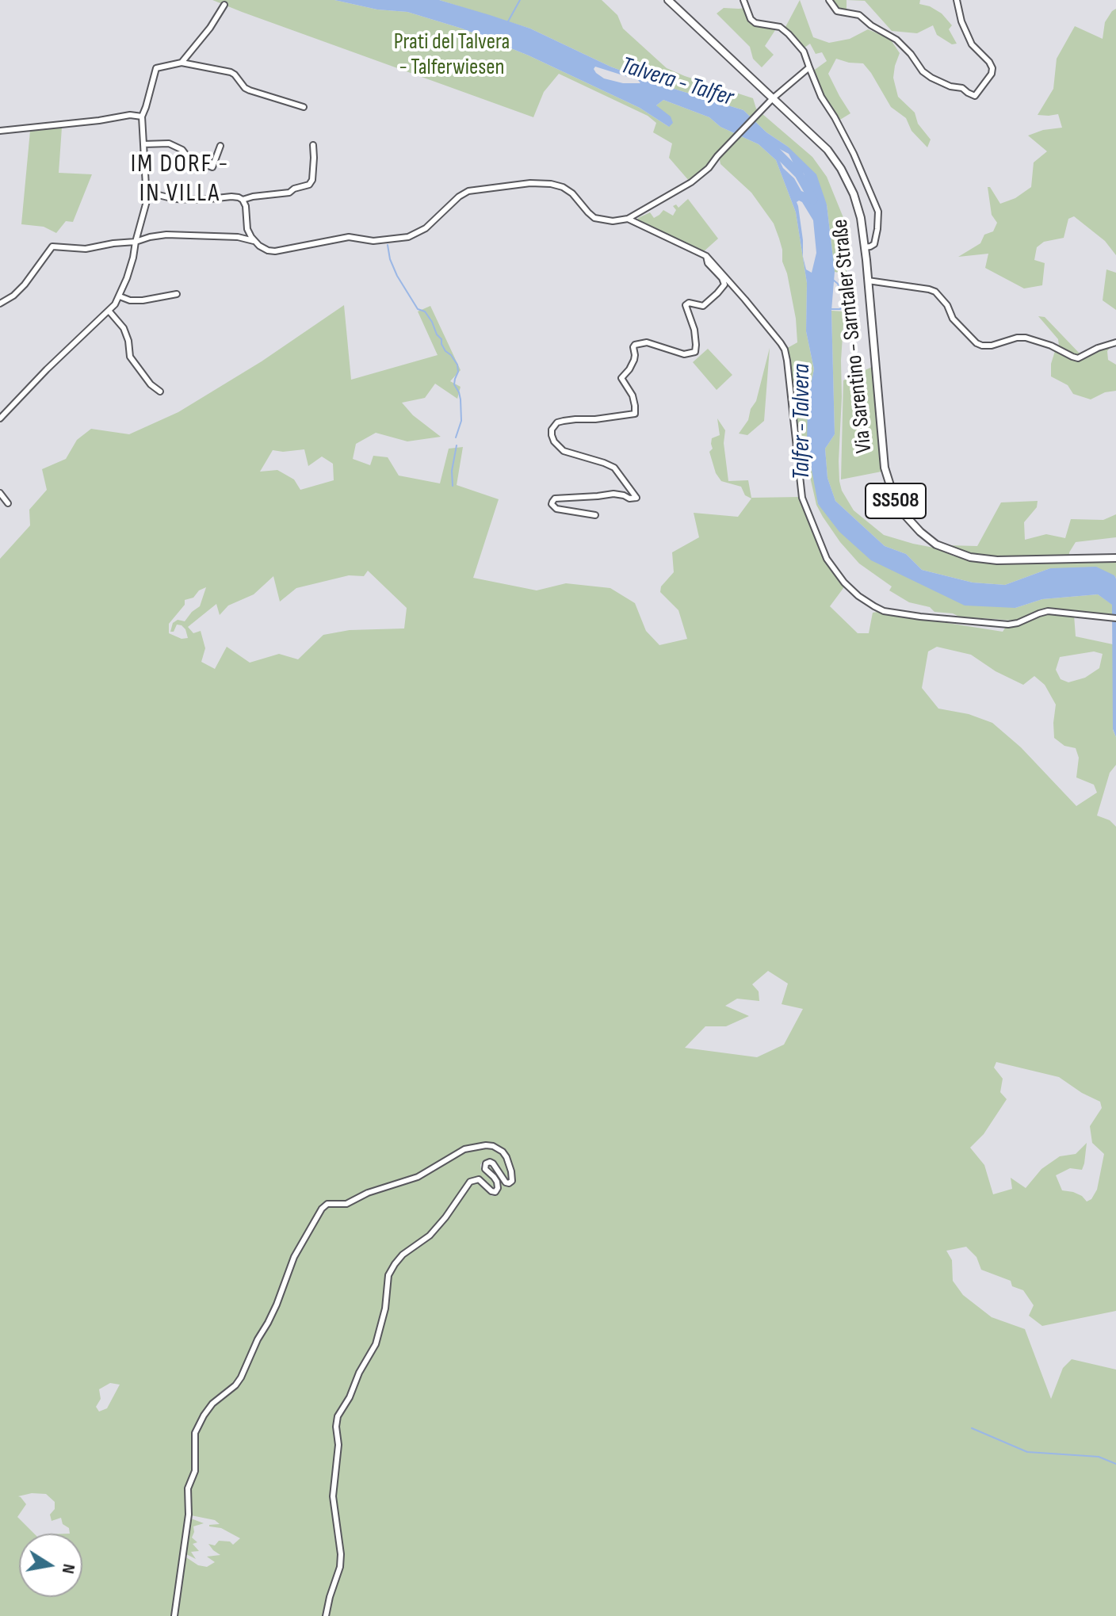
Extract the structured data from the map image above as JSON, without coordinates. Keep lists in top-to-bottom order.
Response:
{
  "streets": {
    "main road": ["Via Sarentino - Sarntaler Straße", "SS508"]
  },
  "districts": ["IM DORF - IN VILLA"],
  "water": ["Talvera - Talfer", "Talfer - Talvera"],
  "parks": ["Prati del Talvera - Talferwiesen"],
  "north": "right"
}
